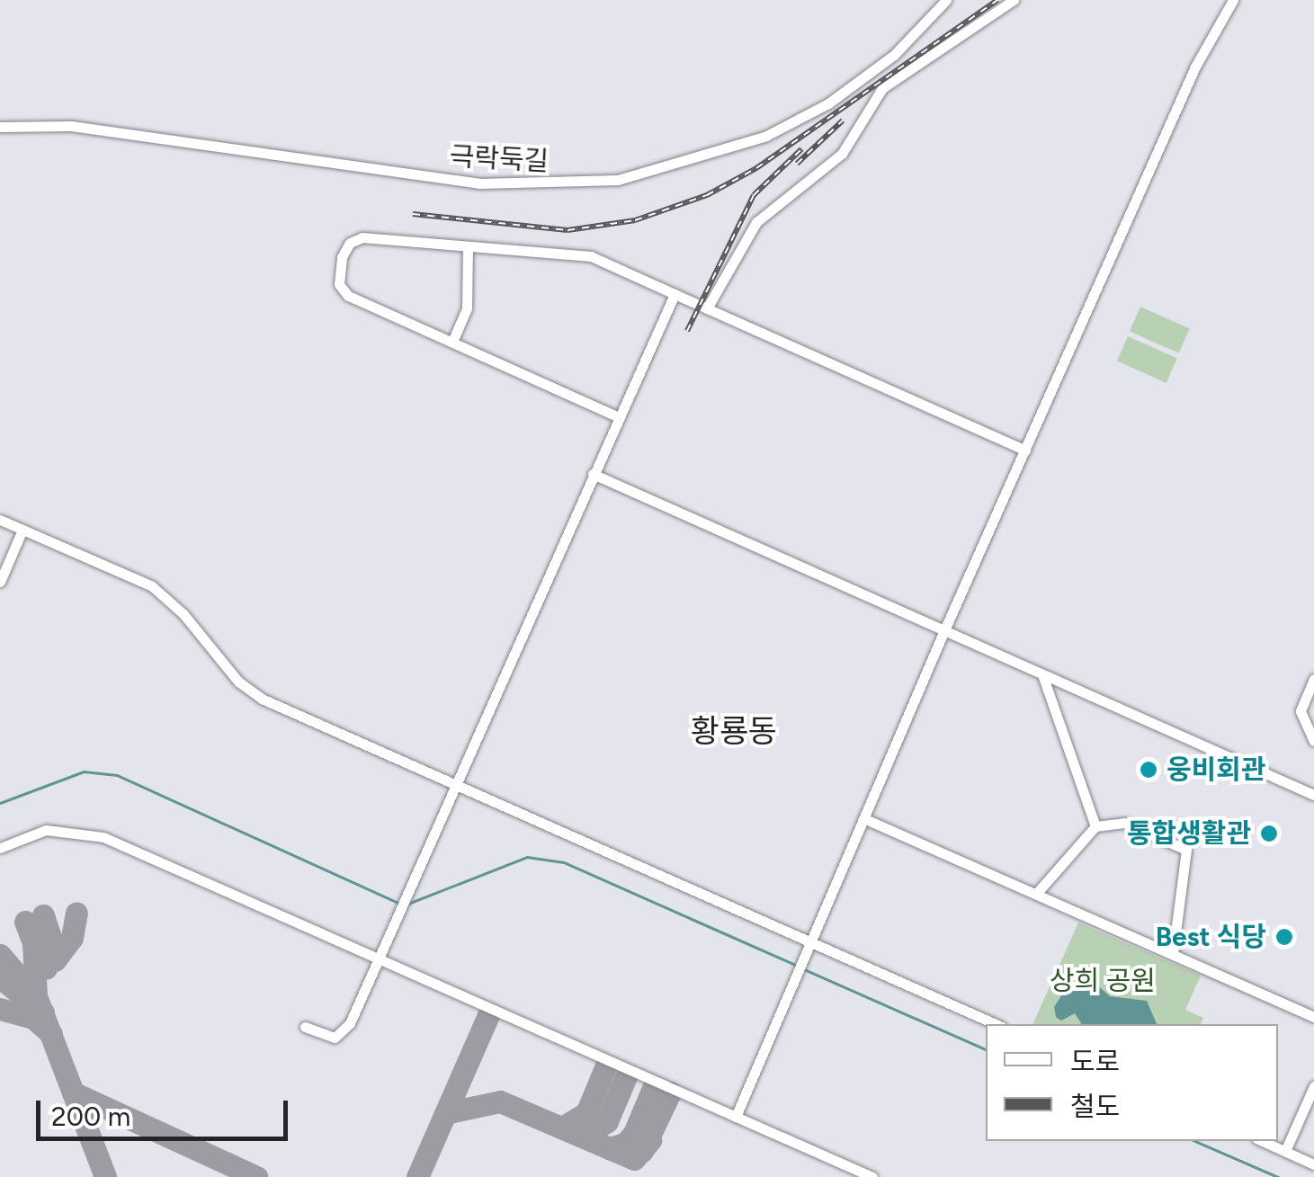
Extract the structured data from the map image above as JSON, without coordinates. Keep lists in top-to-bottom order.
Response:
{
  "streets": {
    "street": ["극락둑길"]
  },
  "districts": ["황룡동"],
  "parks": ["상희 공원"],
  "places": ["웅비회관", "통합생활관", "Best 식당"],
  "legend": ["도로", "철도"],
  "scale_bar": "200 m"
}
